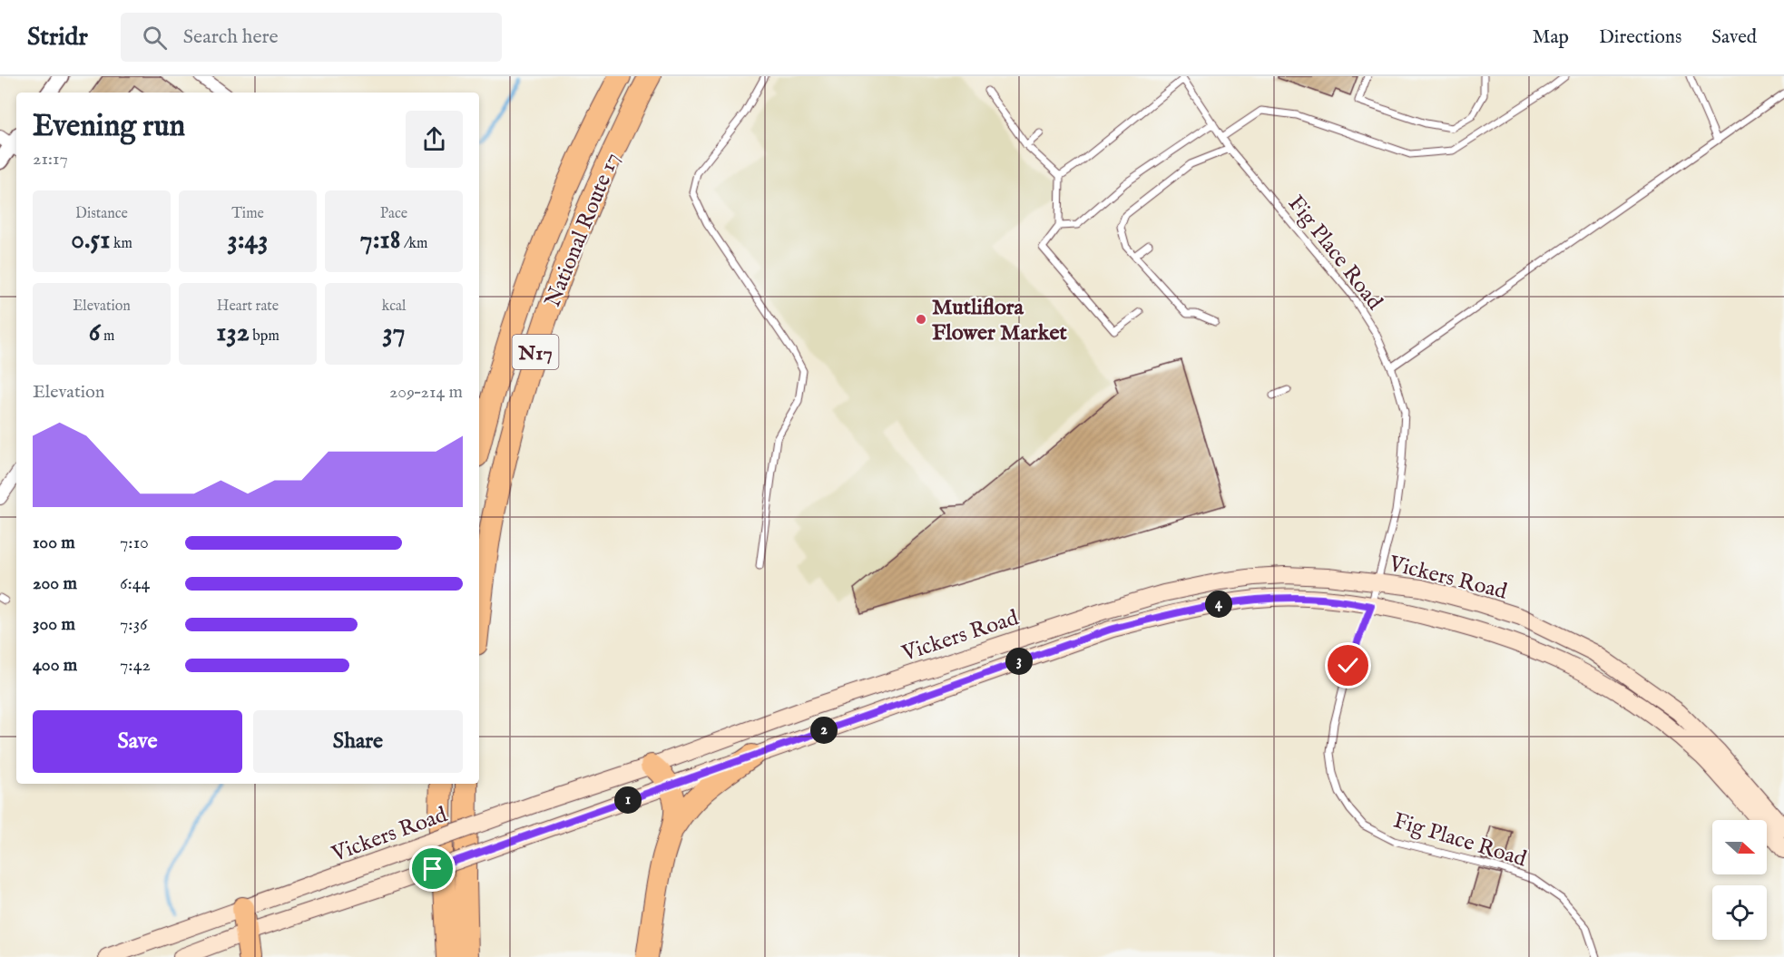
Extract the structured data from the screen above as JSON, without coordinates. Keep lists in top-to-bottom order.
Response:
{
  "streets": {
    "highway": ["National Route 17", "N17"],
    "main road": ["Vickers Road"],
    "lane": ["Fig Place Road"]
  },
  "crossings": [
    ["Fig Place Road", "Vickers Road"]
  ],
  "places": ["Mutliflora Flower Market"],
  "north": "right",
  "page": {
    "header": "Stridr",
    "search": "Search here",
    "nav": ["Map", "Directions", "Saved"],
    "heading": ["Evening run", "21:17"],
    "stats": [
      ["Distance", "0.51 km"],
      ["Time", "3:43"],
      ["Pace", "7:18 /km"],
      ["Elevation", "6 m"],
      ["Heart rate", "132 bpm"],
      ["kcal", "37"]
    ],
    "chart": ["Elevation", "209–214 m"],
    "list": [
      {
        "name": "100 m",
        "note": "7:10"
      },
      {
        "name": "200 m",
        "note": "6:44"
      },
      {
        "name": "300 m",
        "note": "7:36"
      },
      {
        "name": "400 m",
        "note": "7:42"
      }
    ],
    "pins": [
      "4",
      "3",
      "2",
      "1"
    ],
    "buttons": ["Save", "Share"]
  }
}
